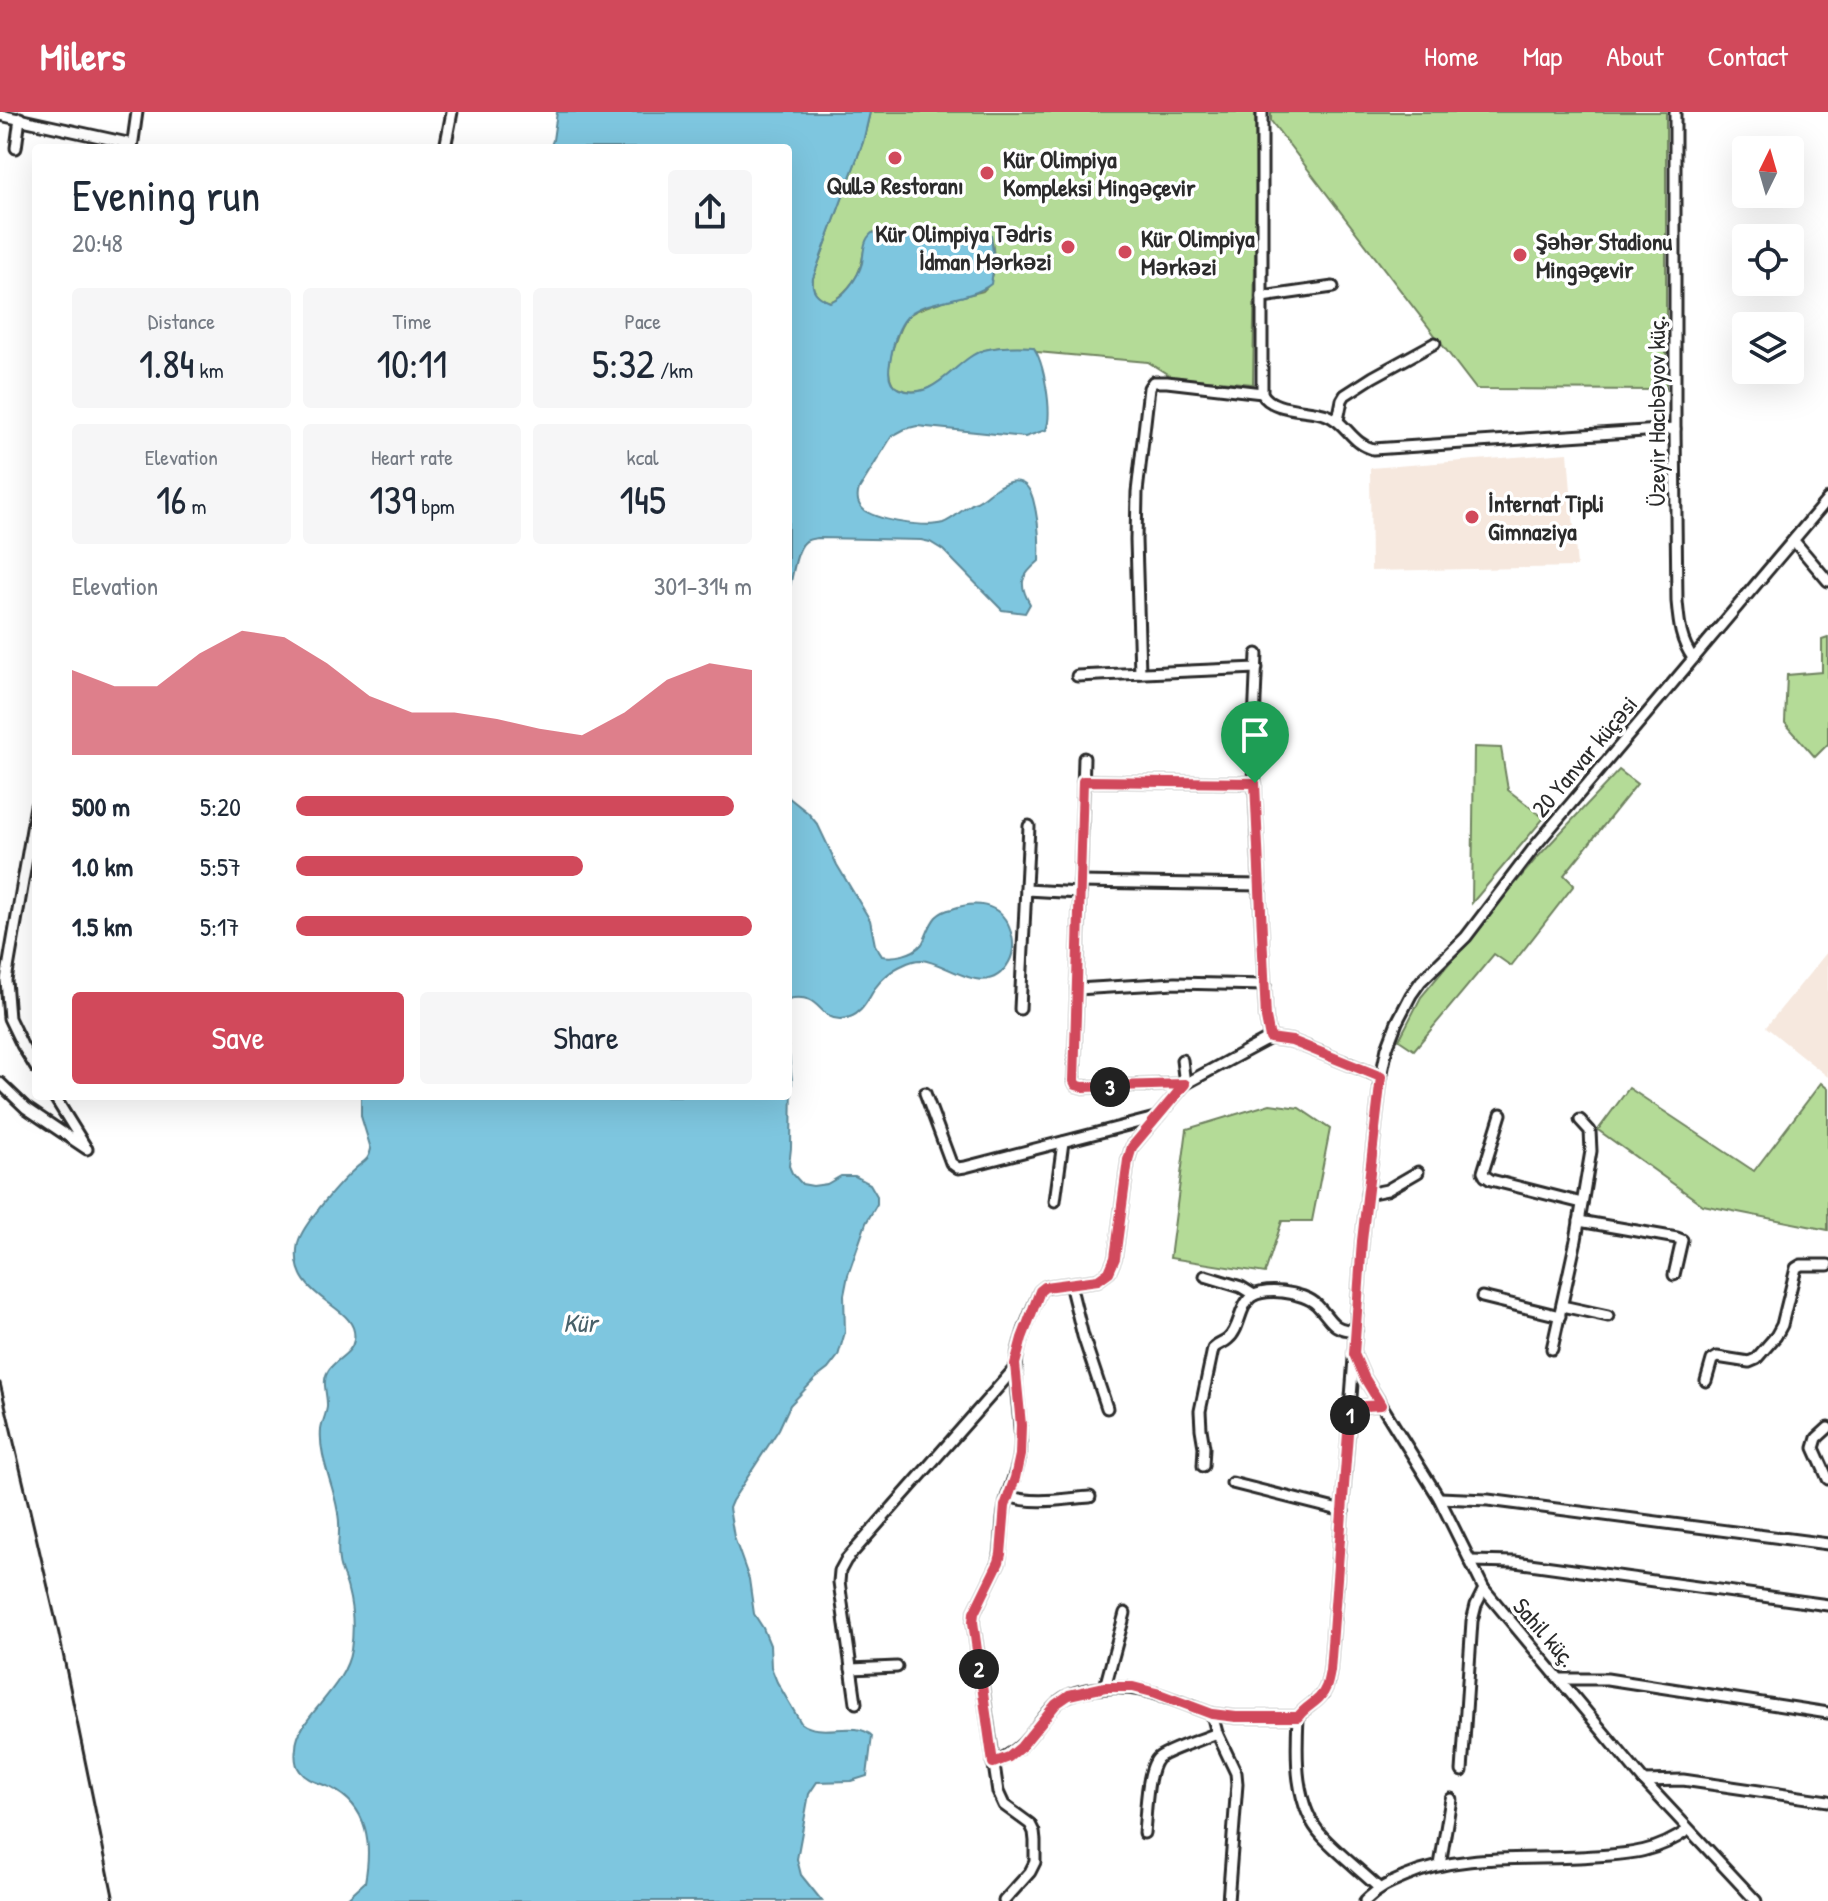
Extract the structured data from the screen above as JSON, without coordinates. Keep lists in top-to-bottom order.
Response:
{
  "streets": {
    "street": ["Üzeyir Hacıbəyov küç.", "20 Yanvar küçəsi", "Sahil küç."]
  },
  "crossings": [
    ["Üzeyir Hacıbəyov küç.", "20 Yanvar küçəsi"]
  ],
  "water": ["Kür"],
  "places": [
    "Qullə Restoranı",
    "Kür Olimpiya Kompleksi Mingəçevir",
    "Kür Olimpiya Tədris İdman Mərkəzi",
    "Kür Olimpiya Mərkəzi",
    "Şəhər Stadionu Mingəçevir",
    "İnternat Tipli Gimnaziya"
  ],
  "north": "top",
  "page": {
    "header": "Milers",
    "nav": [
      "Home",
      "Map",
      "About",
      "Contact"
    ],
    "heading": ["Evening run", "20:48"],
    "stats": [
      ["Distance", "1.84 km"],
      ["Time", "10:11"],
      ["Pace", "5:32 /km"],
      ["Elevation", "16 m"],
      ["Heart rate", "139 bpm"],
      ["kcal", "145"]
    ],
    "chart": ["Elevation", "301–314 m"],
    "list": [
      {
        "name": "500 m",
        "note": "5:20"
      },
      {
        "name": "1.0 km",
        "note": "5:57"
      },
      {
        "name": "1.5 km",
        "note": "5:17"
      }
    ],
    "buttons": ["Save", "Share"],
    "pins": ["3", "1", "2"]
  }
}
